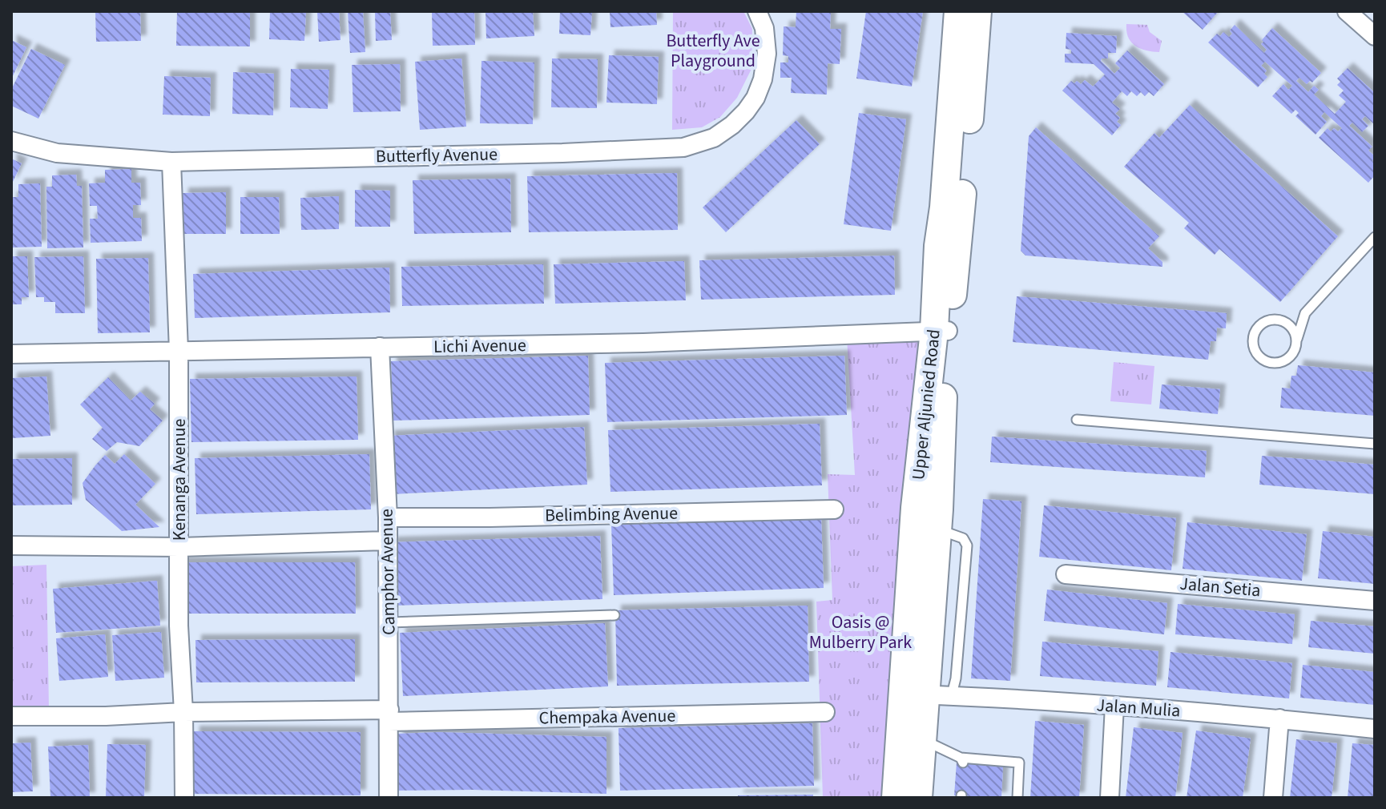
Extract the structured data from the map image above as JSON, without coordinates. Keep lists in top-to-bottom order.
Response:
{
  "streets": {
    "main road": ["Upper Aljunied Road"],
    "street": [
      "Butterfly Avenue",
      "Lichi Avenue",
      "Kenanga Avenue",
      "Belimbing Avenue",
      "Camphor Avenue",
      "Jalan Setia",
      "Jalan Mulia",
      "Chempaka Avenue"
    ]
  },
  "crossings": [
    ["Butterfly Avenue", "Kenanga Avenue"],
    ["Lichi Avenue", "Upper Aljunied Road"],
    ["Lichi Avenue", "Kenanga Avenue"],
    ["Lichi Avenue", "Camphor Avenue"],
    ["Upper Aljunied Road", "Jalan Mulia"],
    ["Kenanga Avenue", "Chempaka Avenue"],
    ["Belimbing Avenue", "Camphor Avenue"],
    ["Camphor Avenue", "Chempaka Avenue"]
  ],
  "parks": ["Butterfly Ave Playground", "Oasis @ Mulberry Park"]
}
